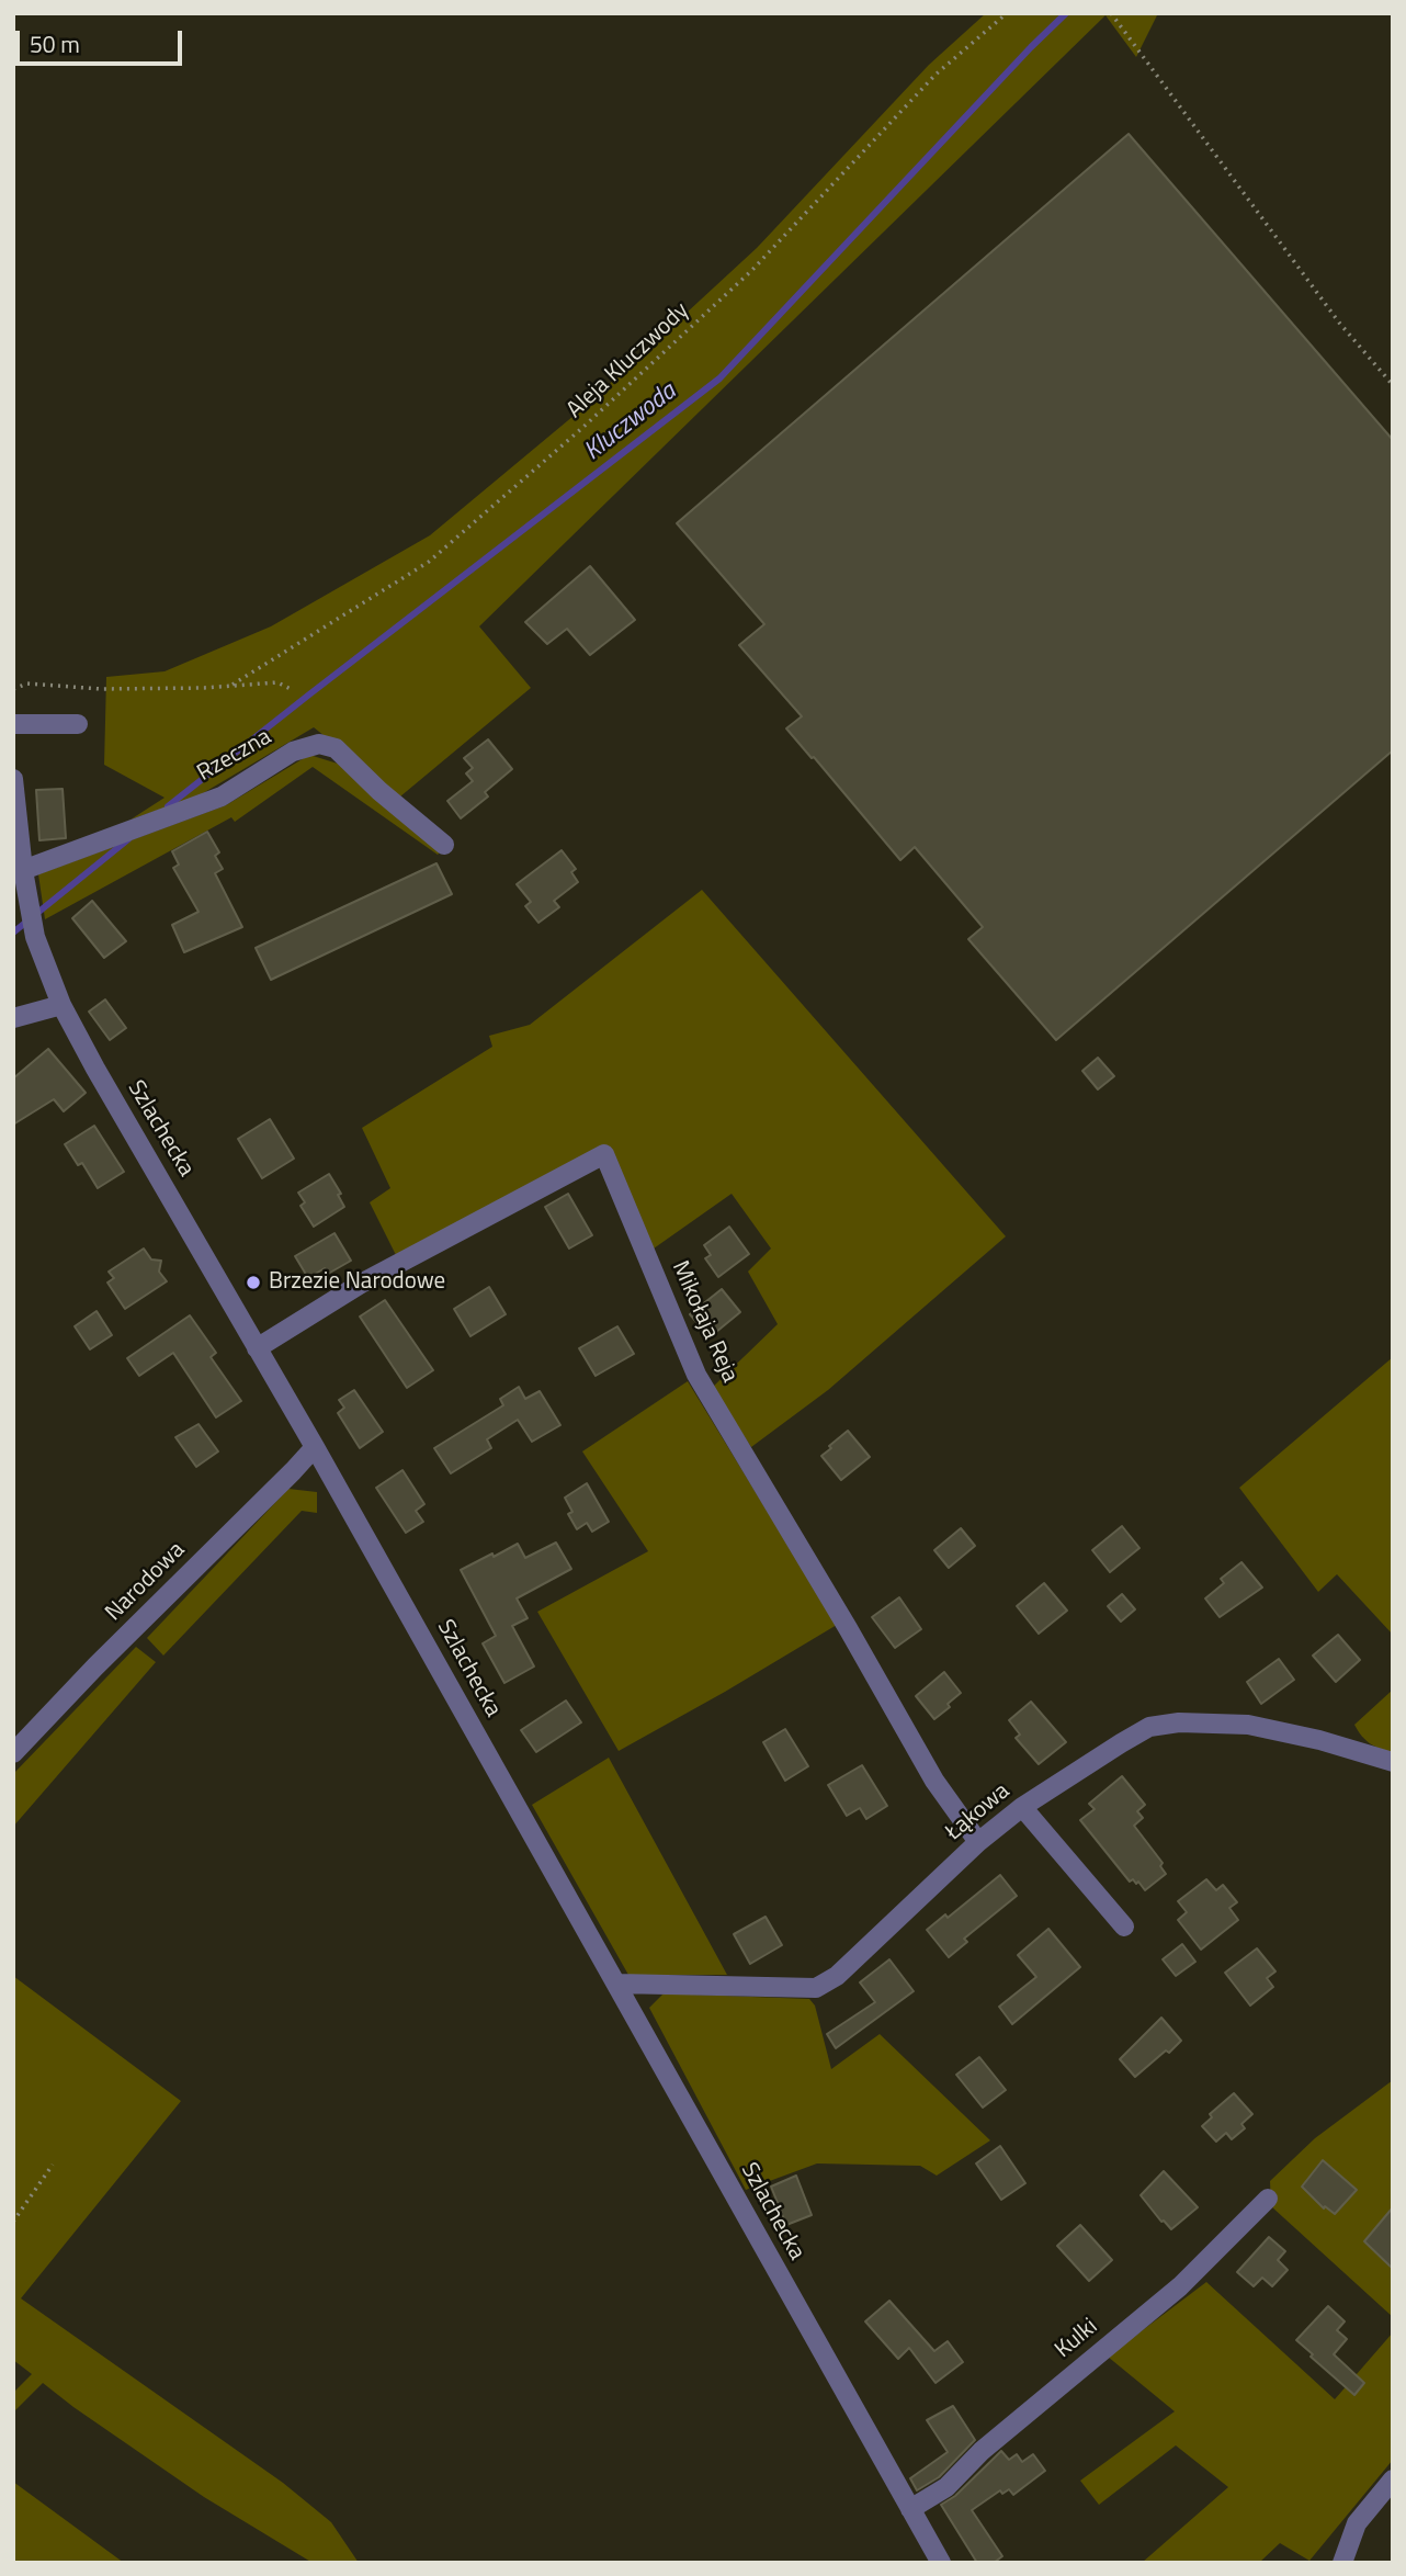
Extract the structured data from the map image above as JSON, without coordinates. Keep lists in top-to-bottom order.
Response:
{
  "streets": {
    "street": [
      "Rzeczna",
      "Szlachecka",
      "Mikołaja Reja",
      "Narodowa",
      "Łąkowa",
      "Kulki"
    ],
    "path": ["Aleja Kluczwody"]
  },
  "crossings": [
    ["Rzeczna", "Szlachecka"],
    ["Szlachecka", "Mikołaja Reja"],
    ["Szlachecka", "Narodowa"],
    ["Szlachecka", "Łąkowa"],
    ["Szlachecka", "Kulki"],
    ["Mikołaja Reja", "Łąkowa"]
  ],
  "water": ["Kluczwoda"],
  "places": ["Brzezie Narodowe"],
  "scale_bar": "50 m"
}
